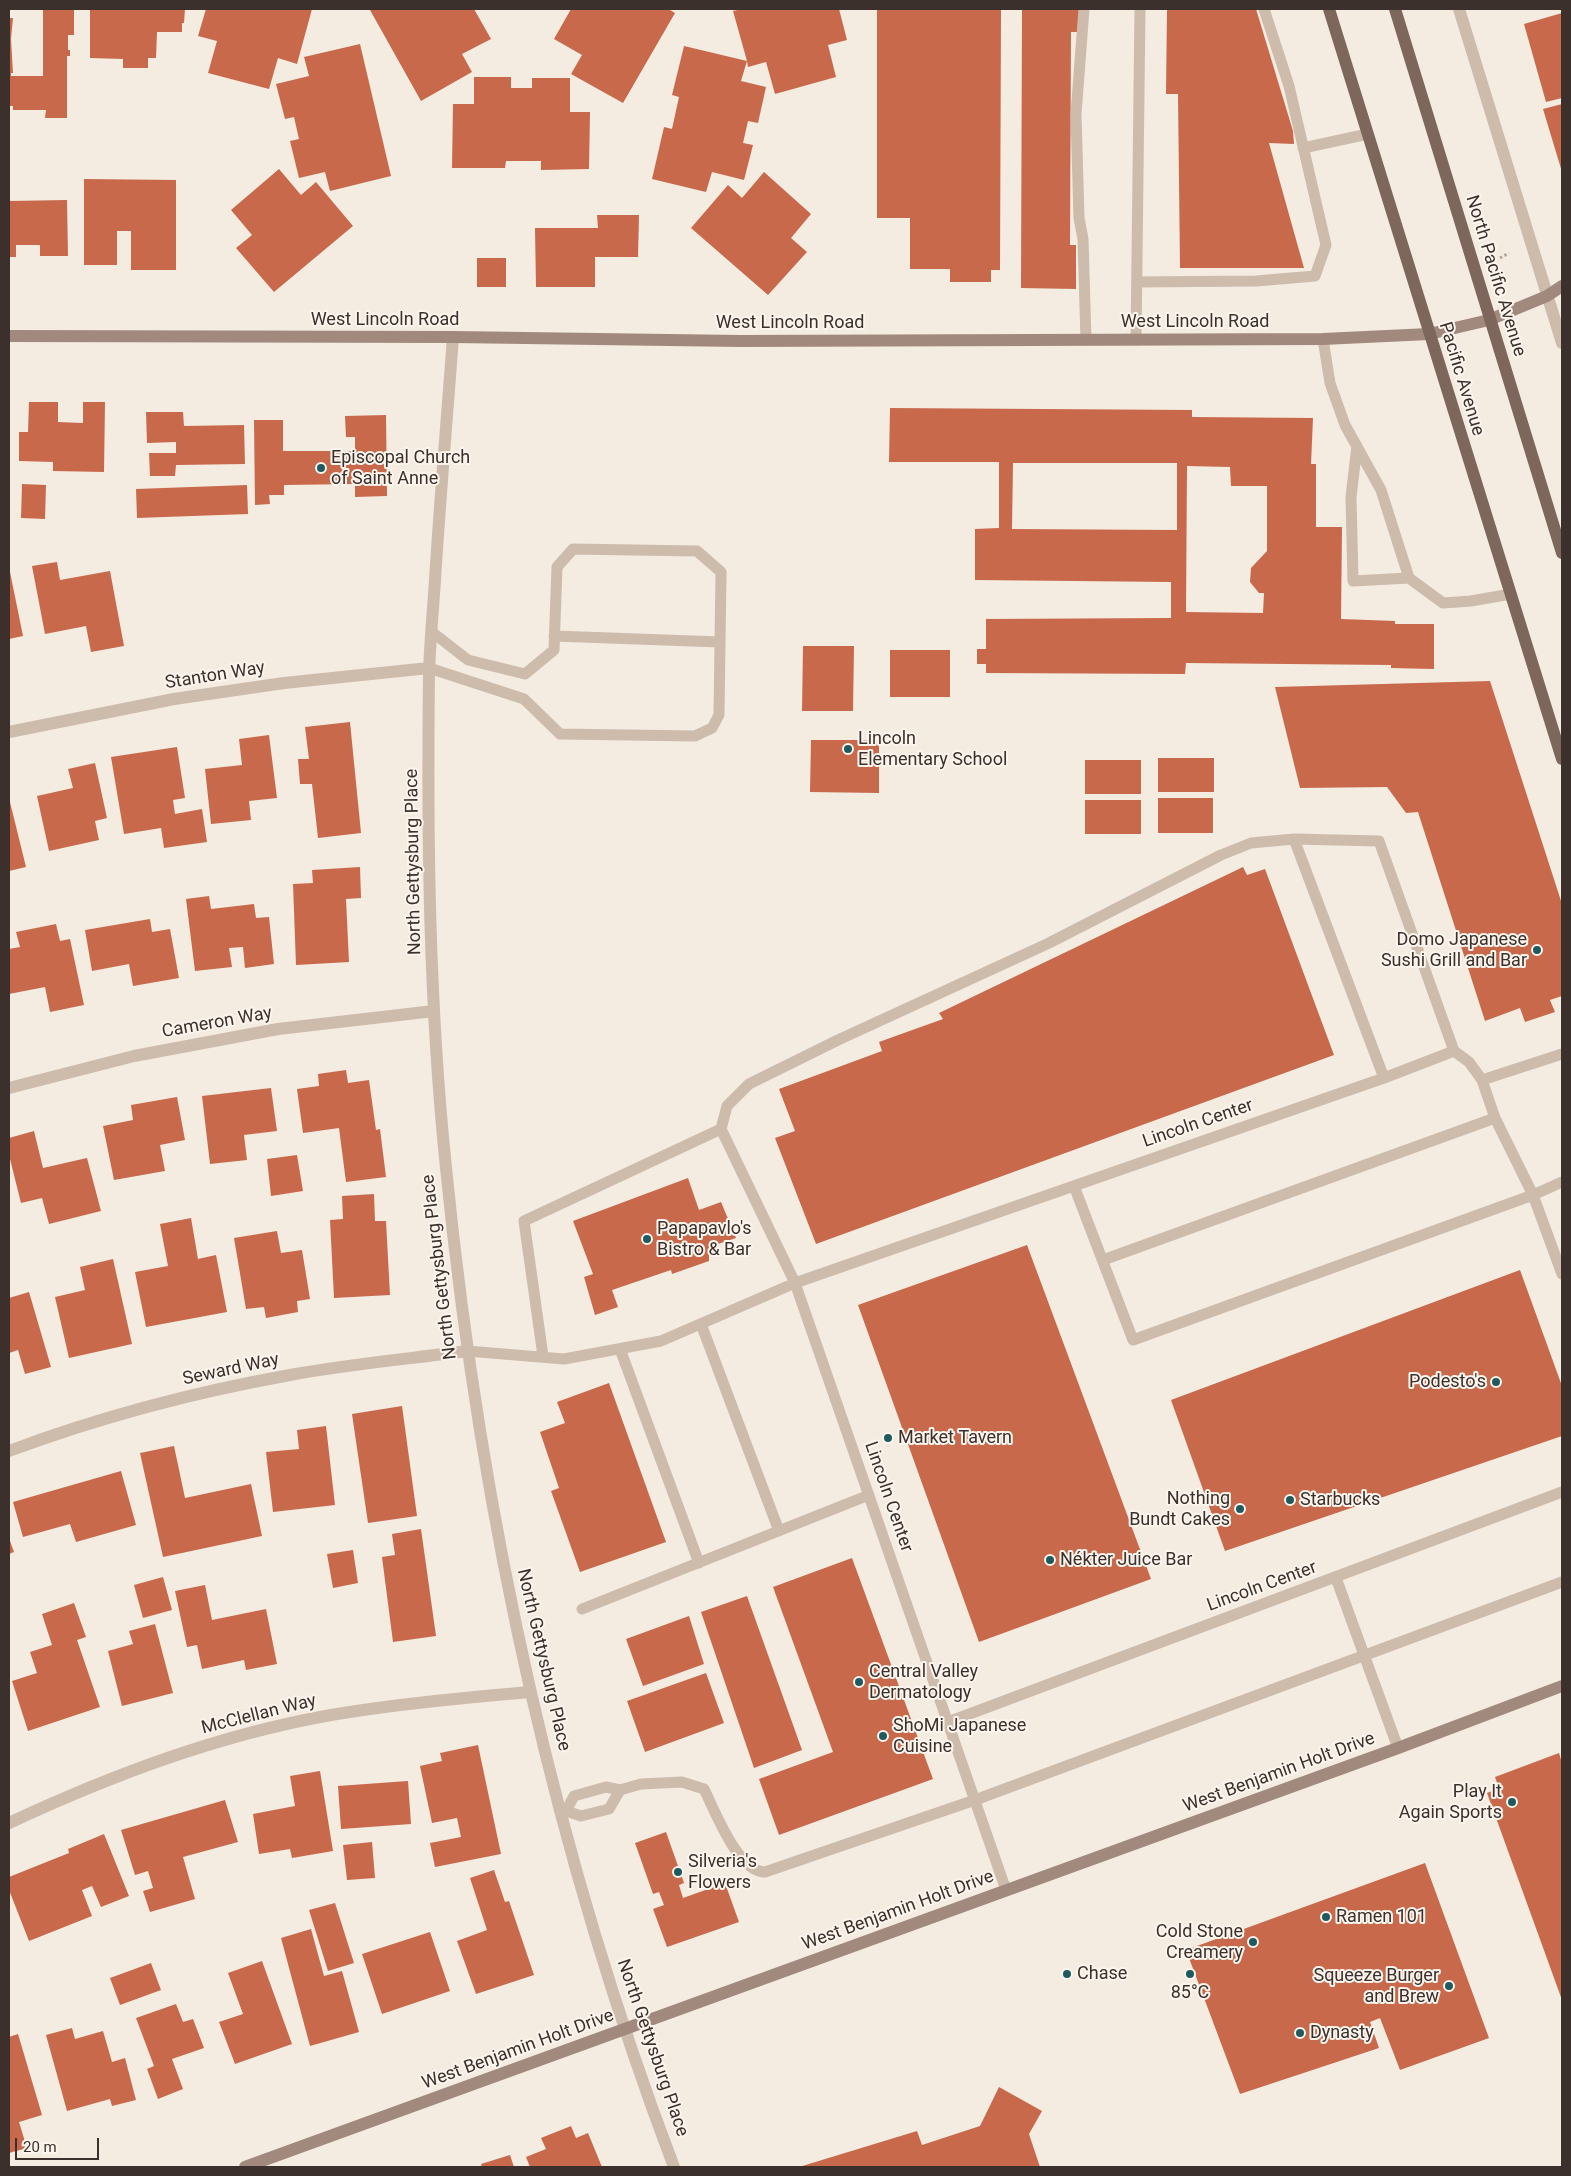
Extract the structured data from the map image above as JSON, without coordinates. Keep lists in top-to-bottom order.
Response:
{
  "streets": {
    "main road": ["North Pacific Avenue", "Pacific Avenue"],
    "street": [
      "West Lincoln Road",
      "Stanton Way",
      "North Gettysburg Place",
      "Cameron Way",
      "Seward Way",
      "McClellan Way",
      "West Benjamin Holt Drive"
    ],
    "lane": ["Lincoln Center"]
  },
  "crossings": [
    ["North Pacific Avenue", "West Lincoln Road"],
    ["West Lincoln Road", "Pacific Avenue"],
    ["West Lincoln Road", "North Gettysburg Place"],
    ["Stanton Way", "North Gettysburg Place"],
    ["North Gettysburg Place", "Cameron Way"],
    ["North Gettysburg Place", "Lincoln Center"],
    ["North Gettysburg Place", "Seward Way"],
    ["North Gettysburg Place", "McClellan Way"],
    ["North Gettysburg Place", "West Benjamin Holt Drive"],
    ["Lincoln Center", "Seward Way"],
    ["Lincoln Center", "West Benjamin Holt Drive"]
  ],
  "places": [
    "Episcopal Church of Saint Anne",
    "Lincoln Elementary School",
    "Domo Japanese Sushi Grill and Bar",
    "Papapavlo's Bistro & Bar",
    "Podesto's",
    "Market Tavern",
    "Starbucks",
    "Nothing Bundt Cakes",
    "Nékter Juice Bar",
    "Central Valley Dermatology",
    "ShoMi Japanese Cuisine",
    "Play It Again Sports",
    "Silveria's Flowers",
    "Ramen 101",
    "Cold Stone Creamery",
    "Chase",
    "85°C",
    "Squeeze Burger and Brew",
    "Dynasty"
  ],
  "scale_bar": "20 m"
}
